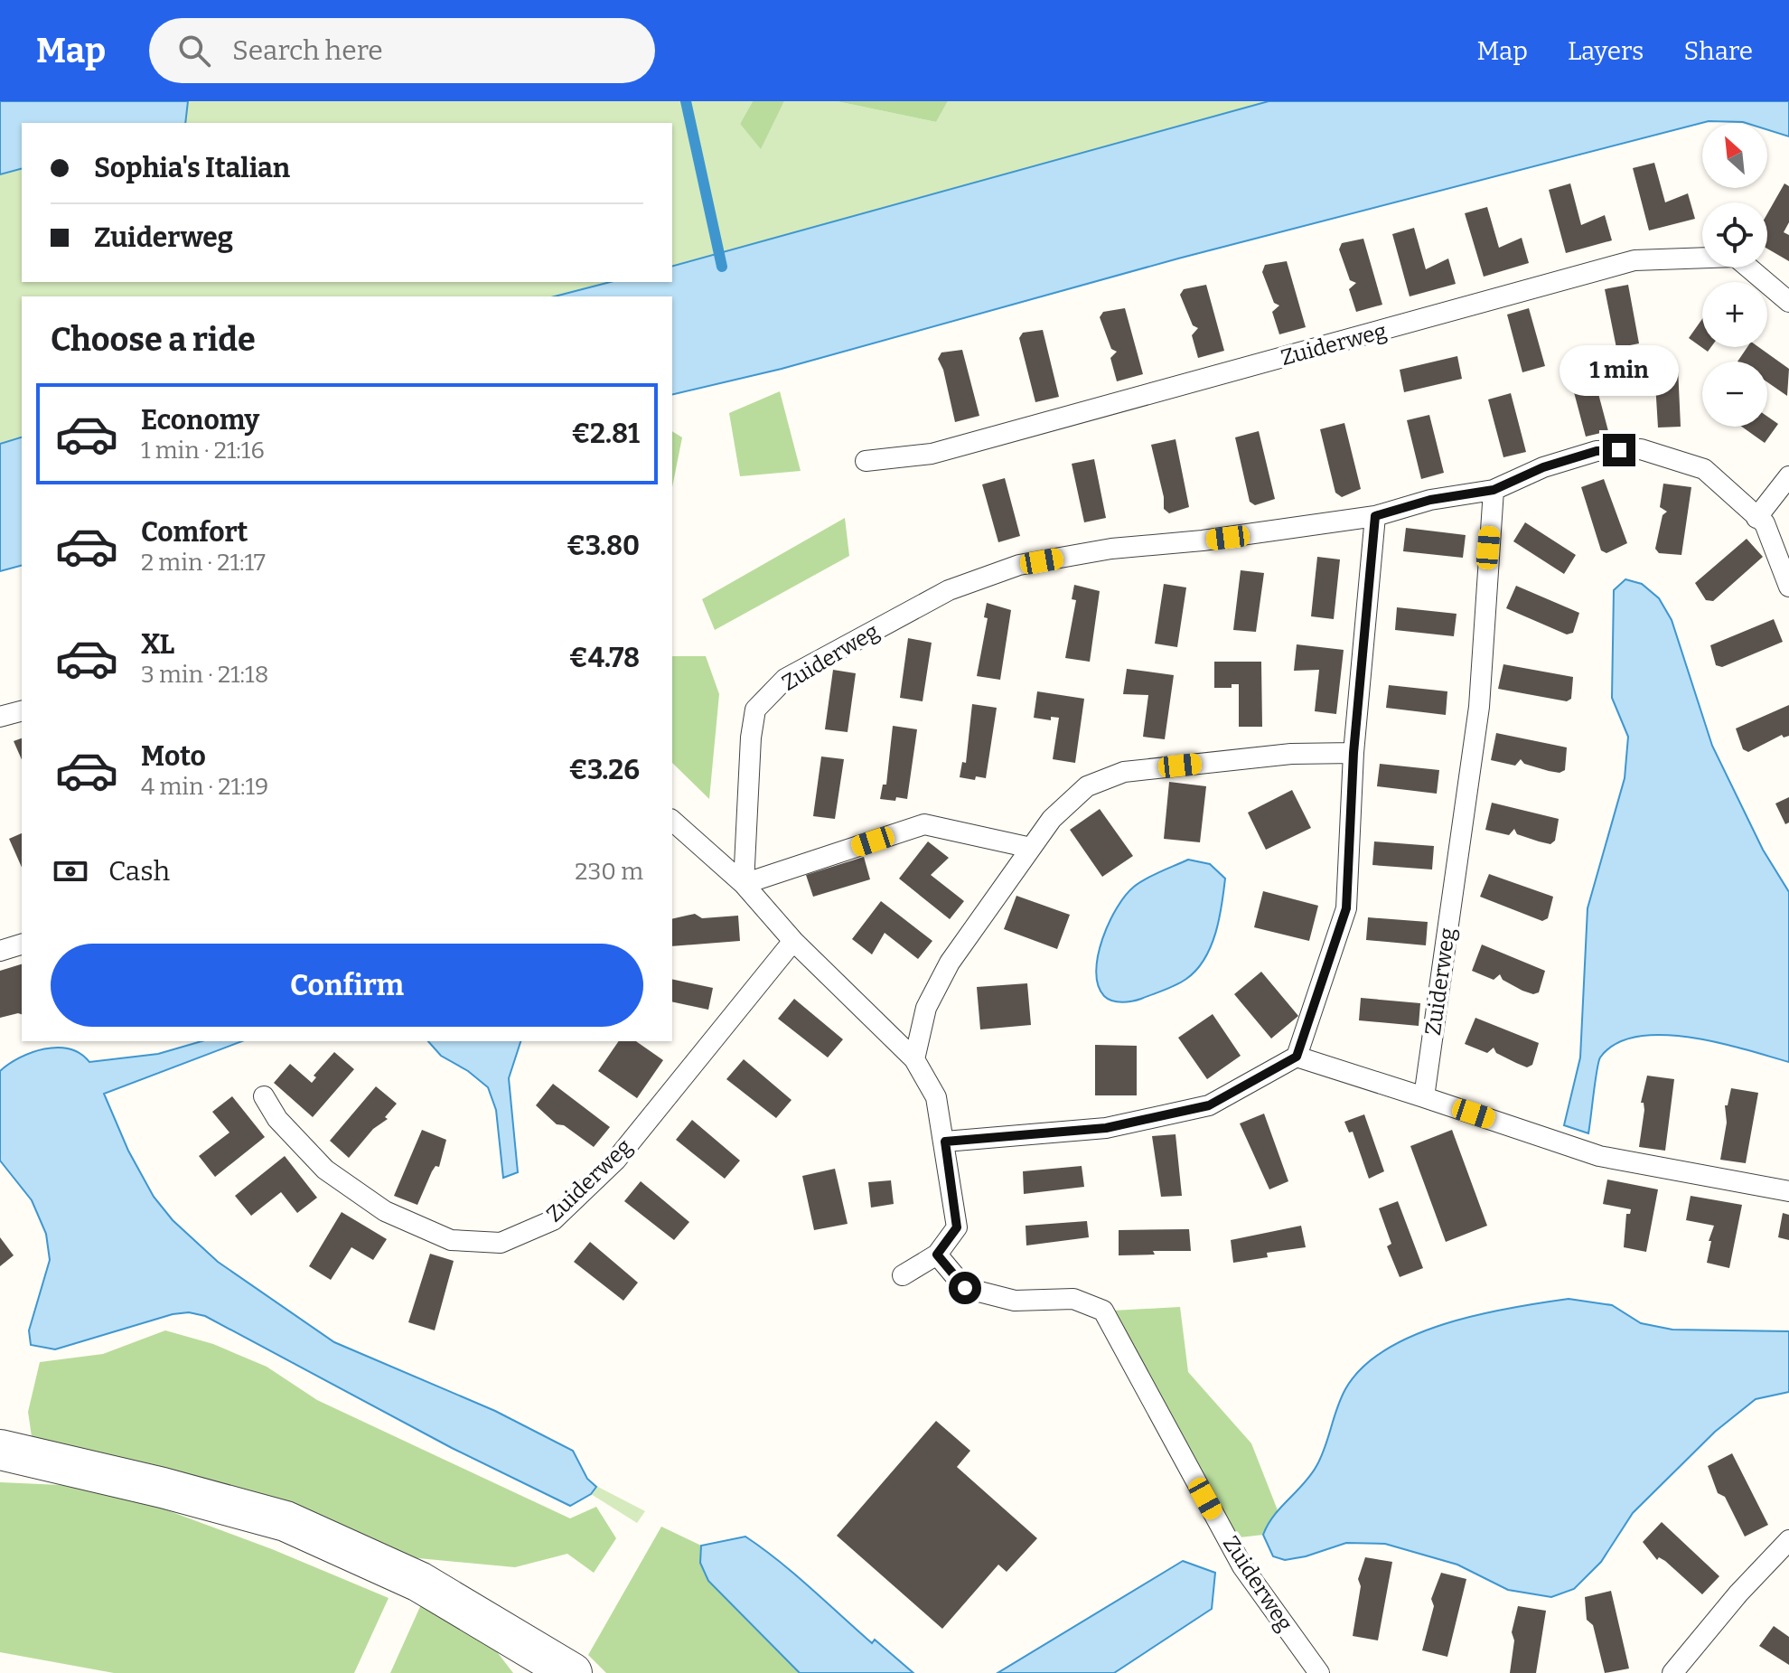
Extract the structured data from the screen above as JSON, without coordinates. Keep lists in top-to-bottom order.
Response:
{
  "streets": {
    "lane": ["Zuiderweg"]
  },
  "north": "top left",
  "page": {
    "header": "Map",
    "search": "Search here",
    "nav": ["Map", "Layers", "Share"],
    "map_buttons": ["+", "−"],
    "banner": ["Sophia's Italian", "Zuiderweg"],
    "heading": "Choose a ride",
    "bubble": "1 min",
    "list": [
      {
        "name": "Economy",
        "note": "1 min · 21:16",
        "value": "€2.81"
      },
      {
        "name": "Comfort",
        "note": "2 min · 21:17",
        "value": "€3.80"
      },
      {
        "name": "XL",
        "note": "3 min · 21:18",
        "value": "€4.78"
      },
      {
        "name": "Moto",
        "note": "4 min · 21:19",
        "value": "€3.26"
      }
    ],
    "pay": ["Cash", "230 m"],
    "buttons": "Confirm"
  }
}
